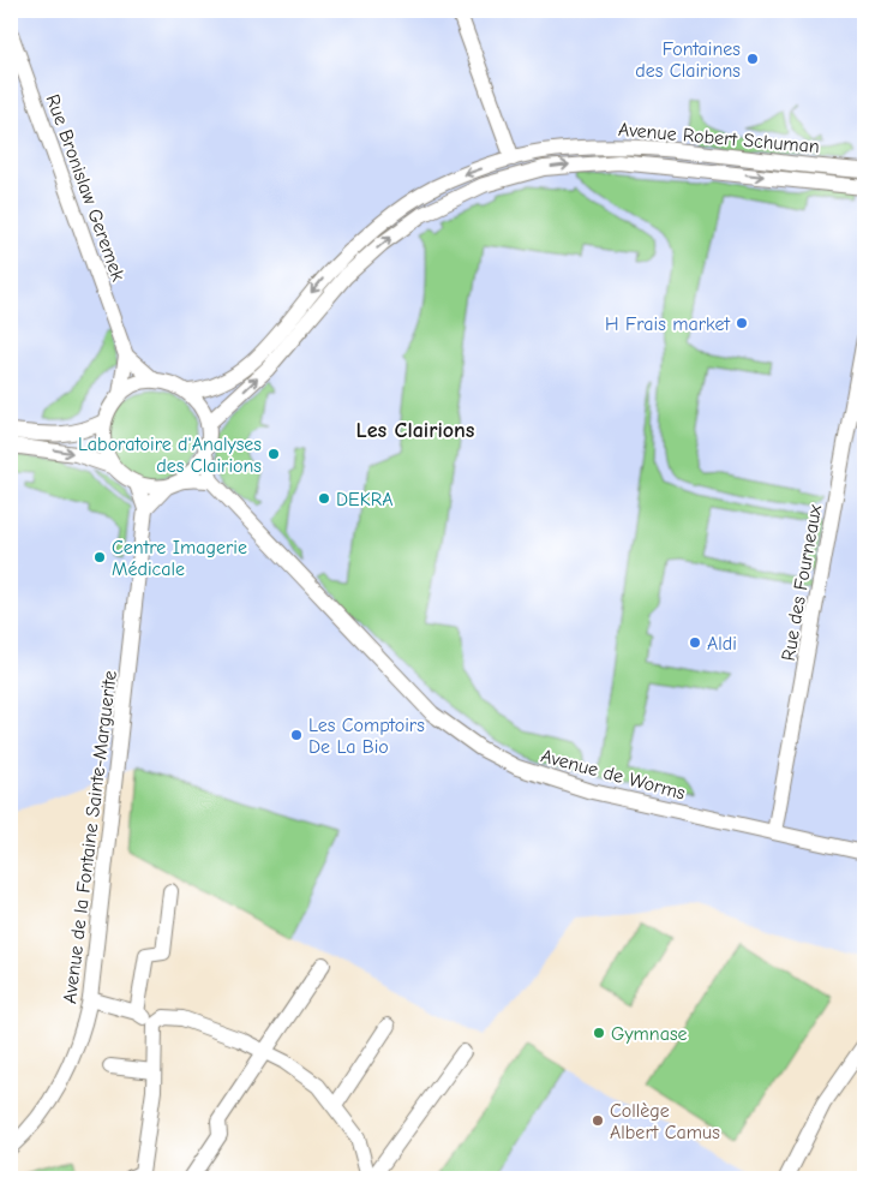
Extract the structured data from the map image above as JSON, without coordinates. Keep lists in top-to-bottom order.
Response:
{
  "streets": {
    "street": [
      "Avenue Robert Schuman",
      "Rue Bronislaw Geremek",
      "Rue des Fourneaux",
      "Avenue de Worms",
      "Avenue de la Fontaine Sainte-Marguerite"
    ]
  },
  "crossings": [
    ["Avenue Robert Schuman", "Rue Bronislaw Geremek"],
    ["Avenue Robert Schuman", "Avenue de la Fontaine Sainte-Marguerite"],
    ["Rue Bronislaw Geremek", "Avenue de la Fontaine Sainte-Marguerite"],
    ["Rue des Fourneaux", "Avenue de Worms"]
  ],
  "districts": ["Les Clairions"],
  "places": [
    "Fontaines des Clairions",
    "H Frais market",
    "Laboratoire d'Analyses des Clairions",
    "DEKRA",
    "Centre Imagerie Médicale",
    "Aldi",
    "Les Comptoirs De La Bio",
    "Gymnase",
    "Collège Albert Camus"
  ]
}
